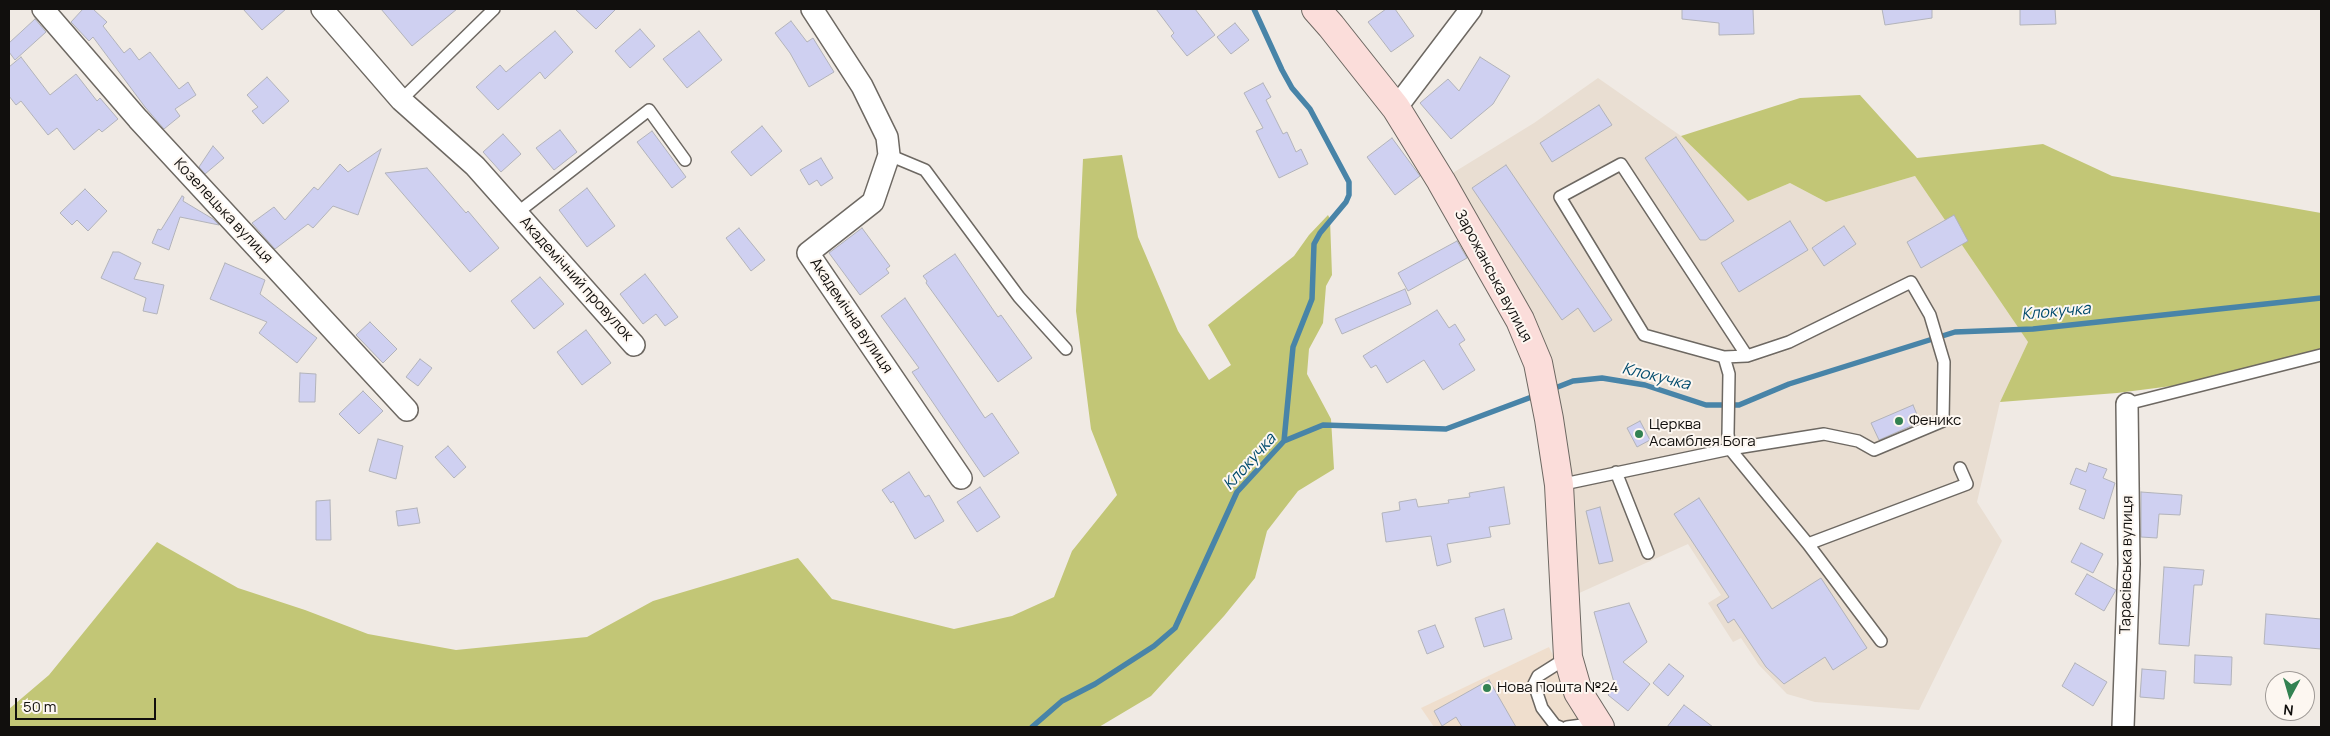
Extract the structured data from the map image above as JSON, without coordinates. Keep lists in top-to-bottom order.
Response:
{
  "streets": {
    "street": [
      "Козелецька вулиця",
      "Зарожанська вулиця",
      "Академічний провулок",
      "Академічна вулиця",
      "Тарасівська вулиця"
    ]
  },
  "water": ["Клокучка"],
  "places": ["Феникс", "Церква Асамблея Бога", "Нова Пошта №24"],
  "scale_bar": "50 m",
  "north": "bottom"
}
